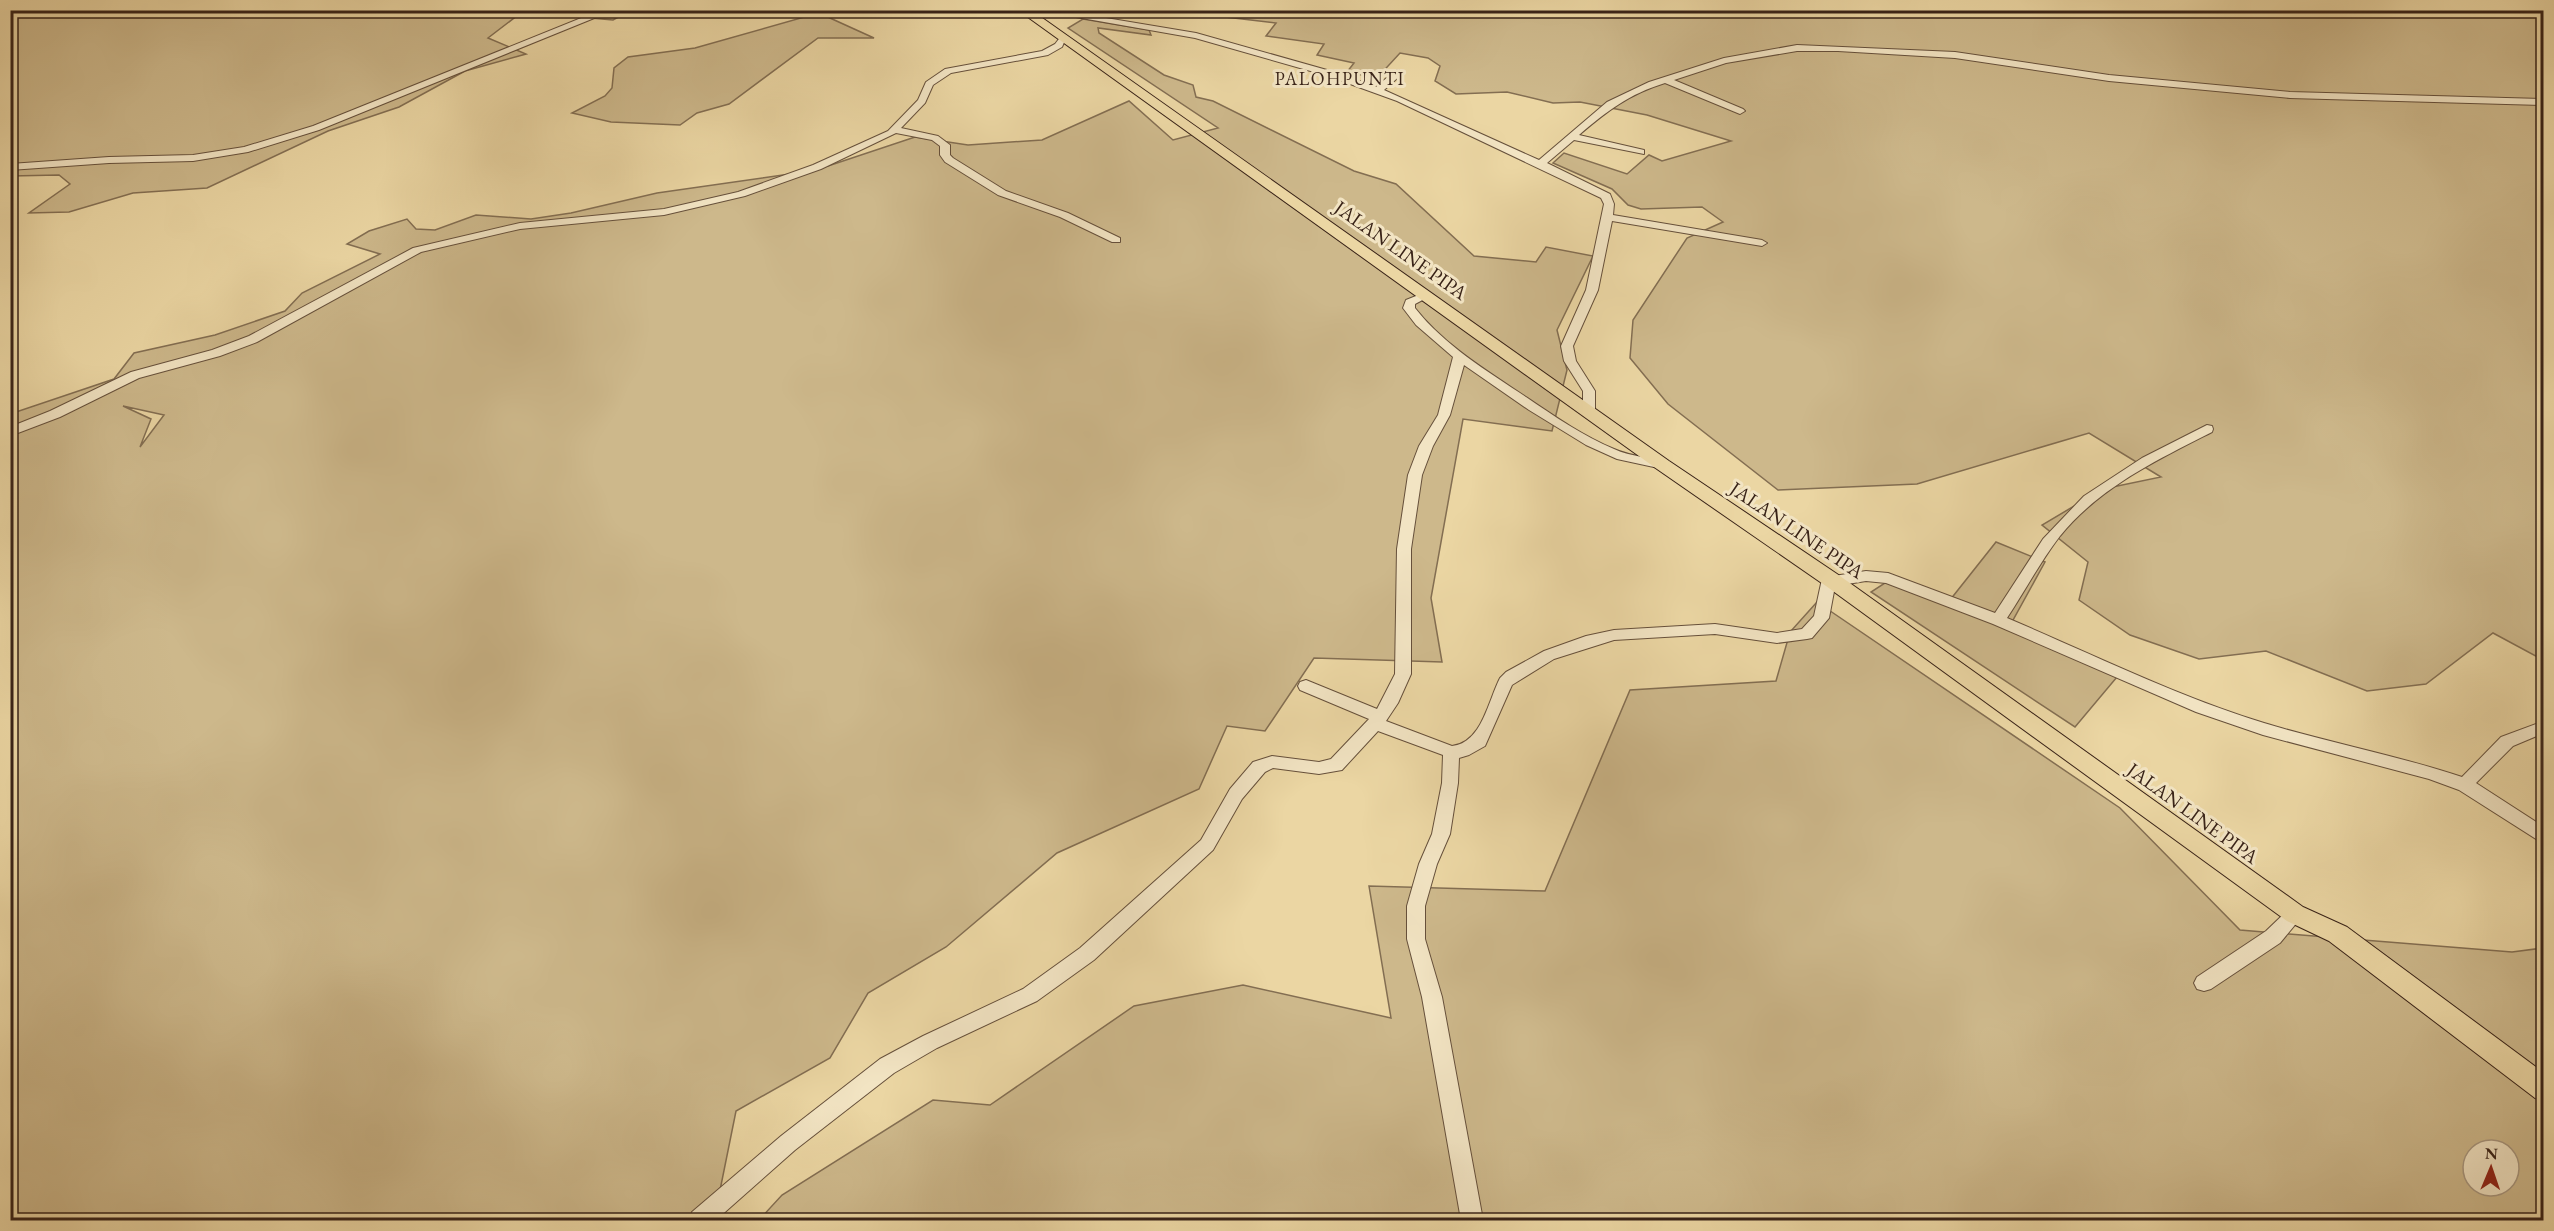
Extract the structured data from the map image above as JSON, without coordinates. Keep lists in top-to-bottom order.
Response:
{
  "streets": {
    "main road": ["JALAN LINE PIPA"]
  },
  "districts": ["PALOHPUNTI"],
  "north": "top"
}
